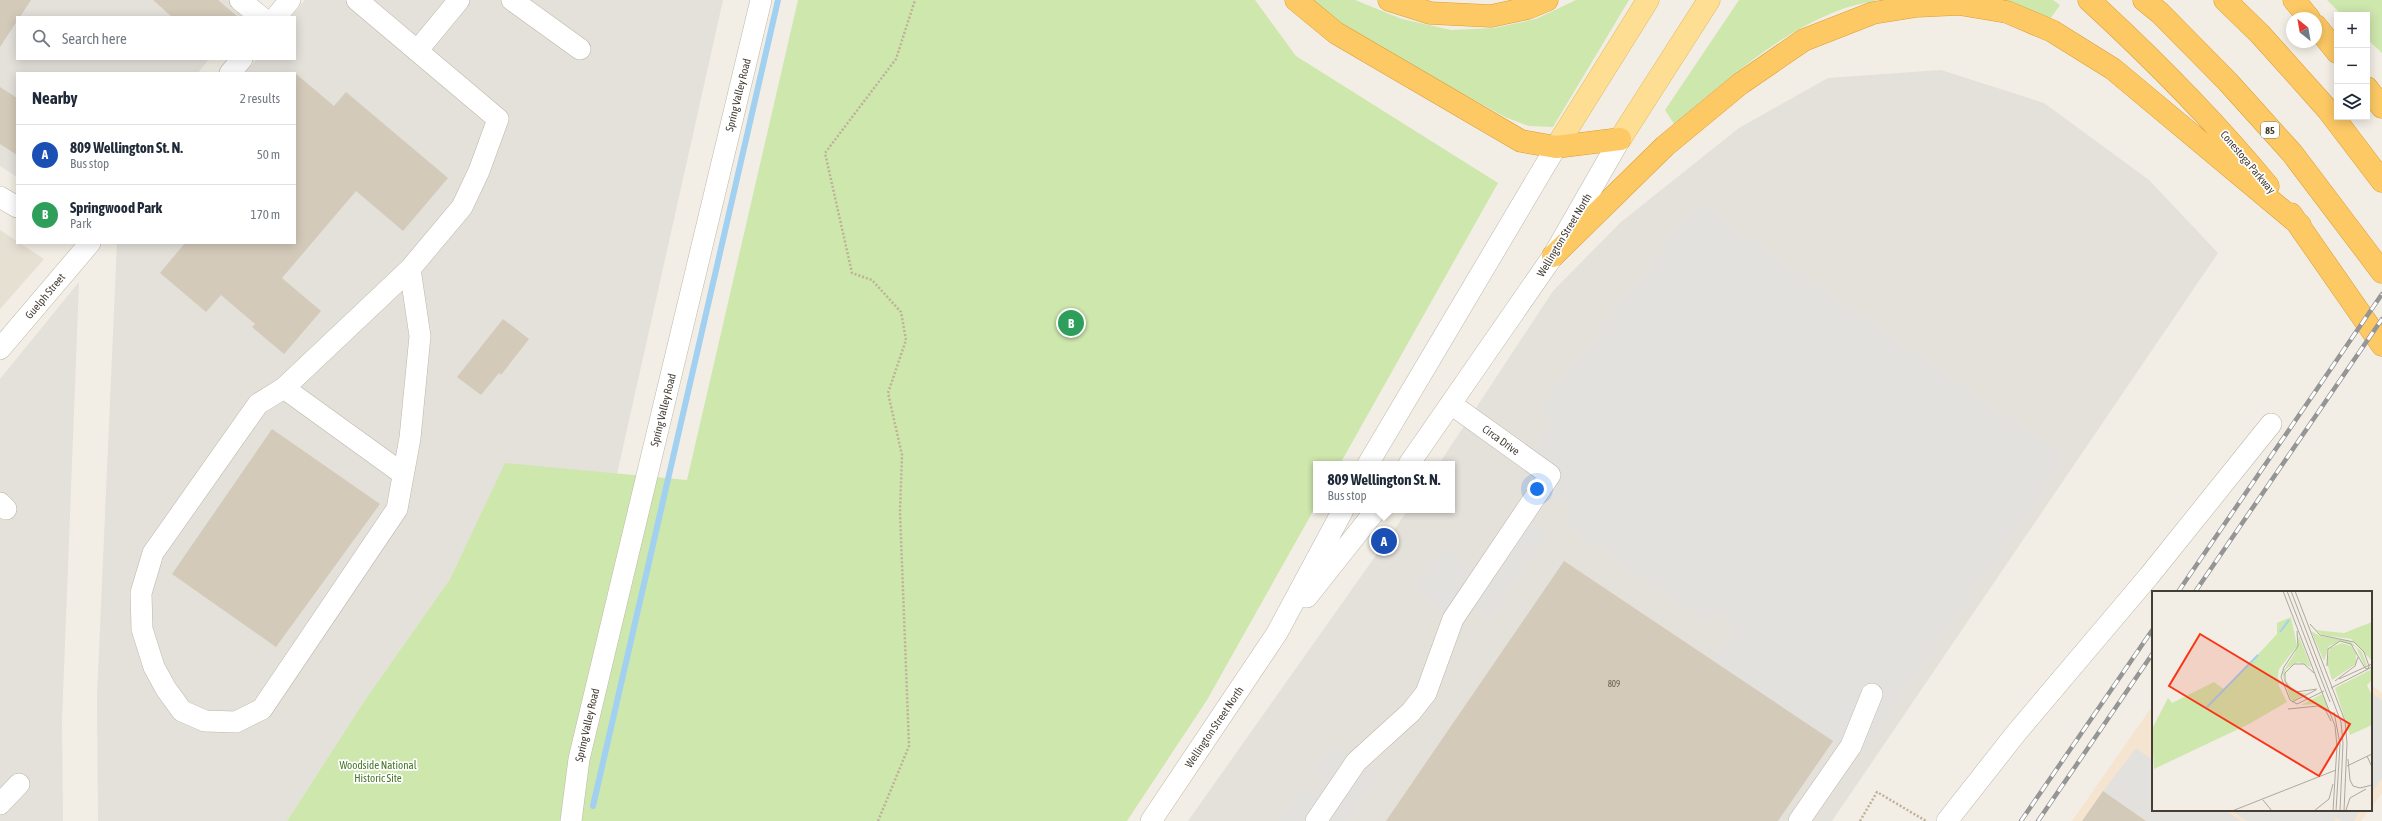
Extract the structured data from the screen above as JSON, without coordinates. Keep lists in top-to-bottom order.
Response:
{
  "streets": {
    "highway": ["85", "Conestoga Parkway"],
    "main road": ["Wellington Street North"],
    "street": ["Spring Valley Road", "Guelph Street", "Circa Drive"]
  },
  "crossings": [
    ["Wellington Street North", "Circa Drive"]
  ],
  "parks": ["Woodside National Historic Site"],
  "house_numbers": ["809"],
  "north": "top left",
  "page": {
    "map_buttons": ["+", "−"],
    "search": "Search here",
    "heading": ["Nearby", "2 results"],
    "list": [
      {
        "mark": "A",
        "name": "809 Wellington St. N.",
        "note": "Bus stop",
        "value": "50 m"
      },
      {
        "mark": "B",
        "name": "Springwood Park",
        "note": "Park",
        "value": "170 m"
      }
    ],
    "pins": ["B", "A"],
    "popup": ["809 Wellington St. N.", "Bus stop"]
  }
}
